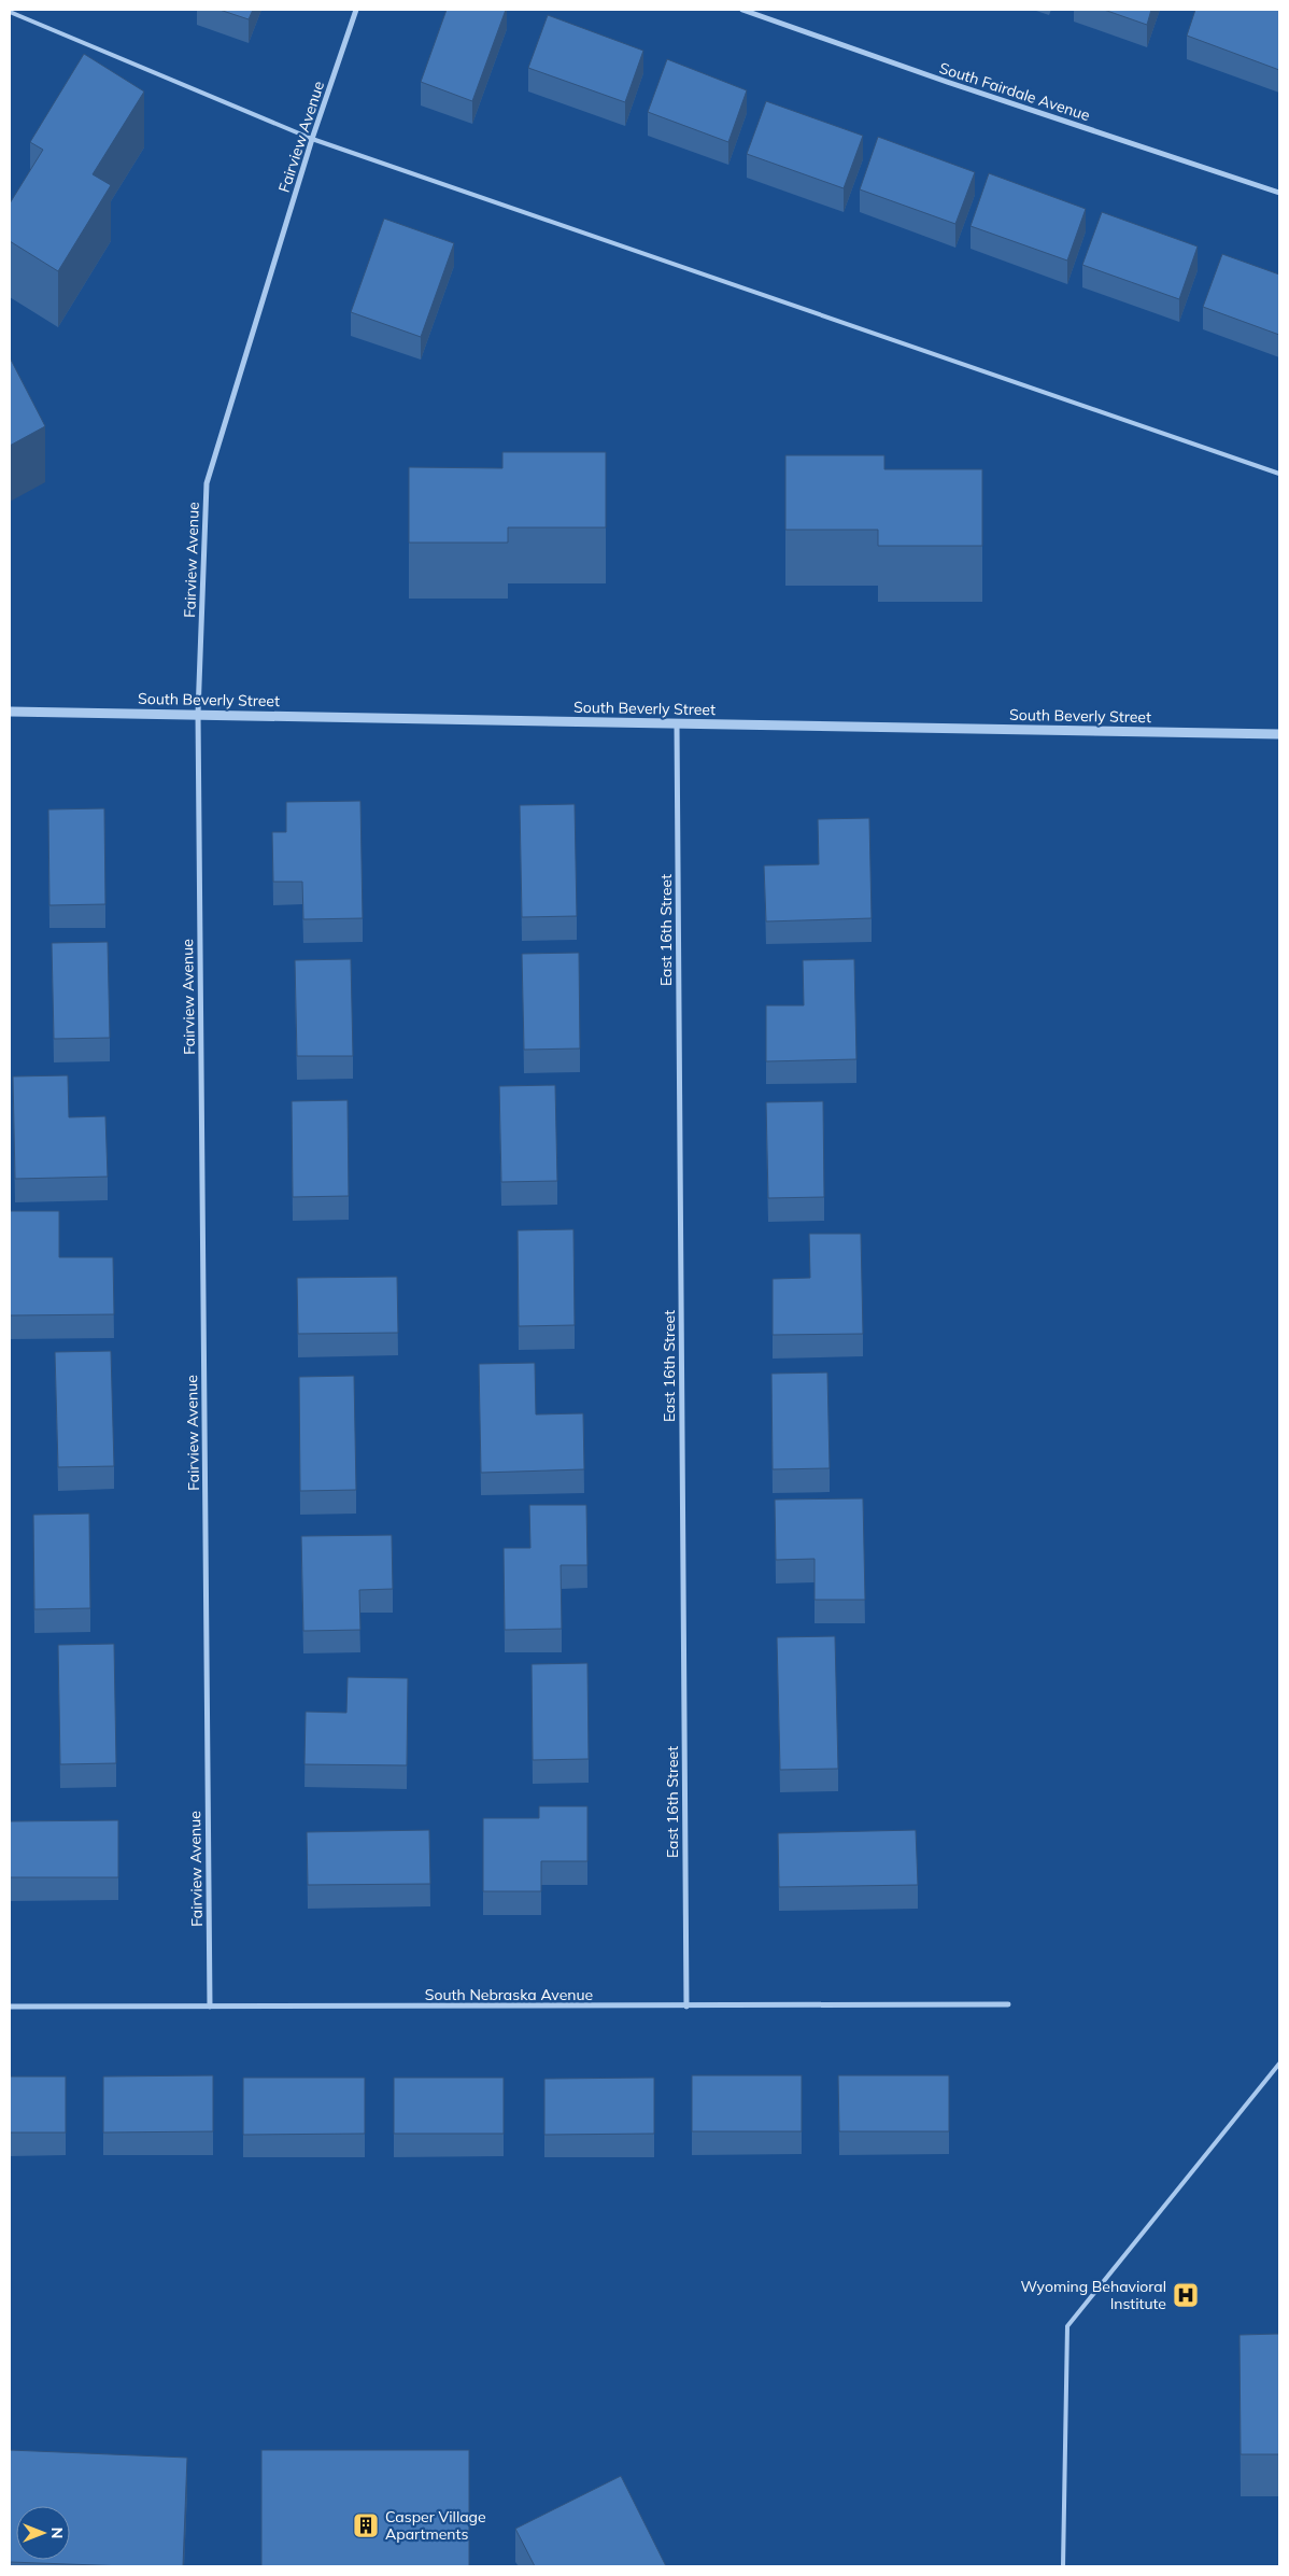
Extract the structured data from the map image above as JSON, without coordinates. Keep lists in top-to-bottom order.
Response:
{
  "streets": {
    "street": [
      "South Fairdale Avenue",
      "Fairview Avenue",
      "South Beverly Street",
      "East 16th Street",
      "South Nebraska Avenue"
    ]
  },
  "crossings": [
    ["Fairview Avenue", "South Beverly Street"],
    ["Fairview Avenue", "South Nebraska Avenue"],
    ["South Beverly Street", "East 16th Street"],
    ["East 16th Street", "South Nebraska Avenue"]
  ],
  "places": {
    "hospital": ["Wyoming Behavioral Institute"],
    "building": ["Casper Village Apartments"]
  },
  "north": "right"
}
